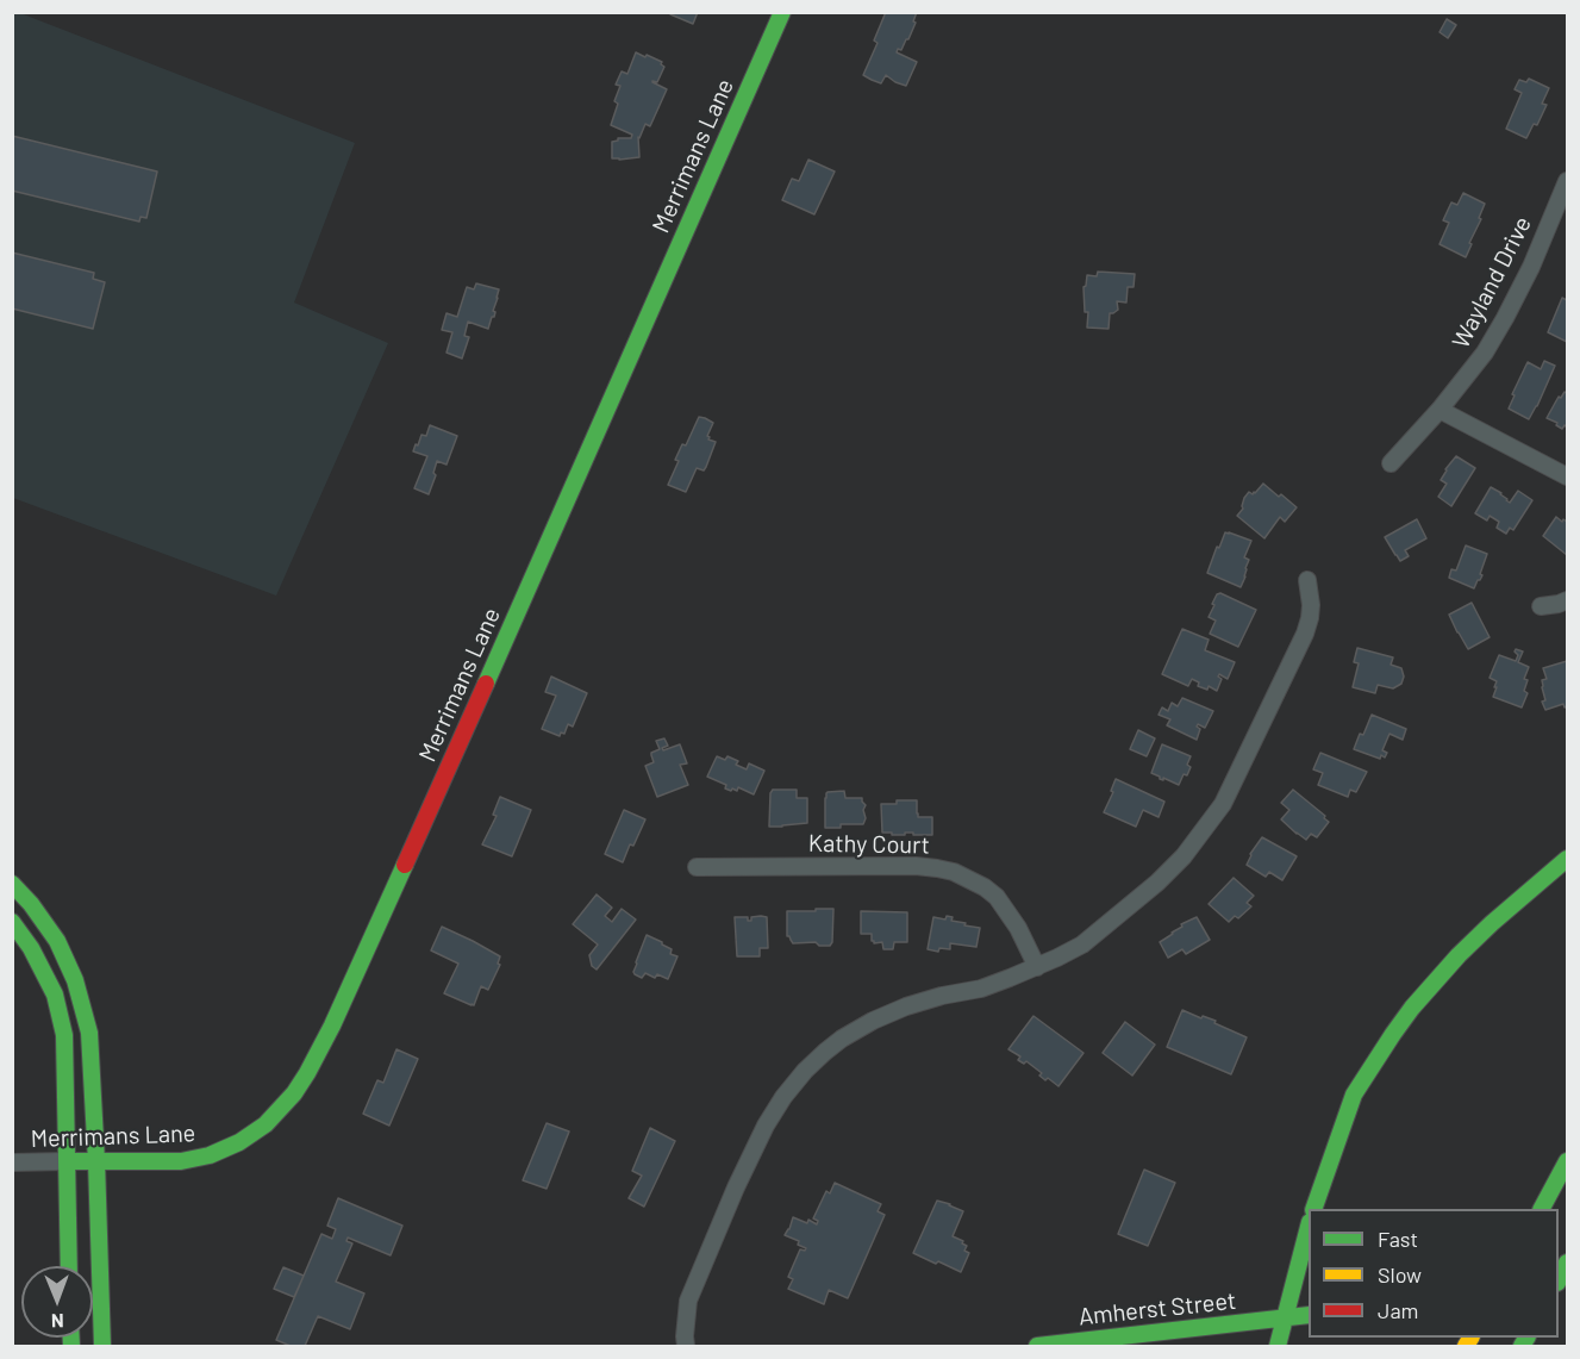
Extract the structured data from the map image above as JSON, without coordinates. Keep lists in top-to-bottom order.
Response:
{
  "streets": {
    "main road": ["Merrimans Lane", "Amherst Street"],
    "street": ["Wayland Drive", "Kathy Court"]
  },
  "legend": ["Fast", "Slow", "Jam"],
  "north": "bottom"
}
